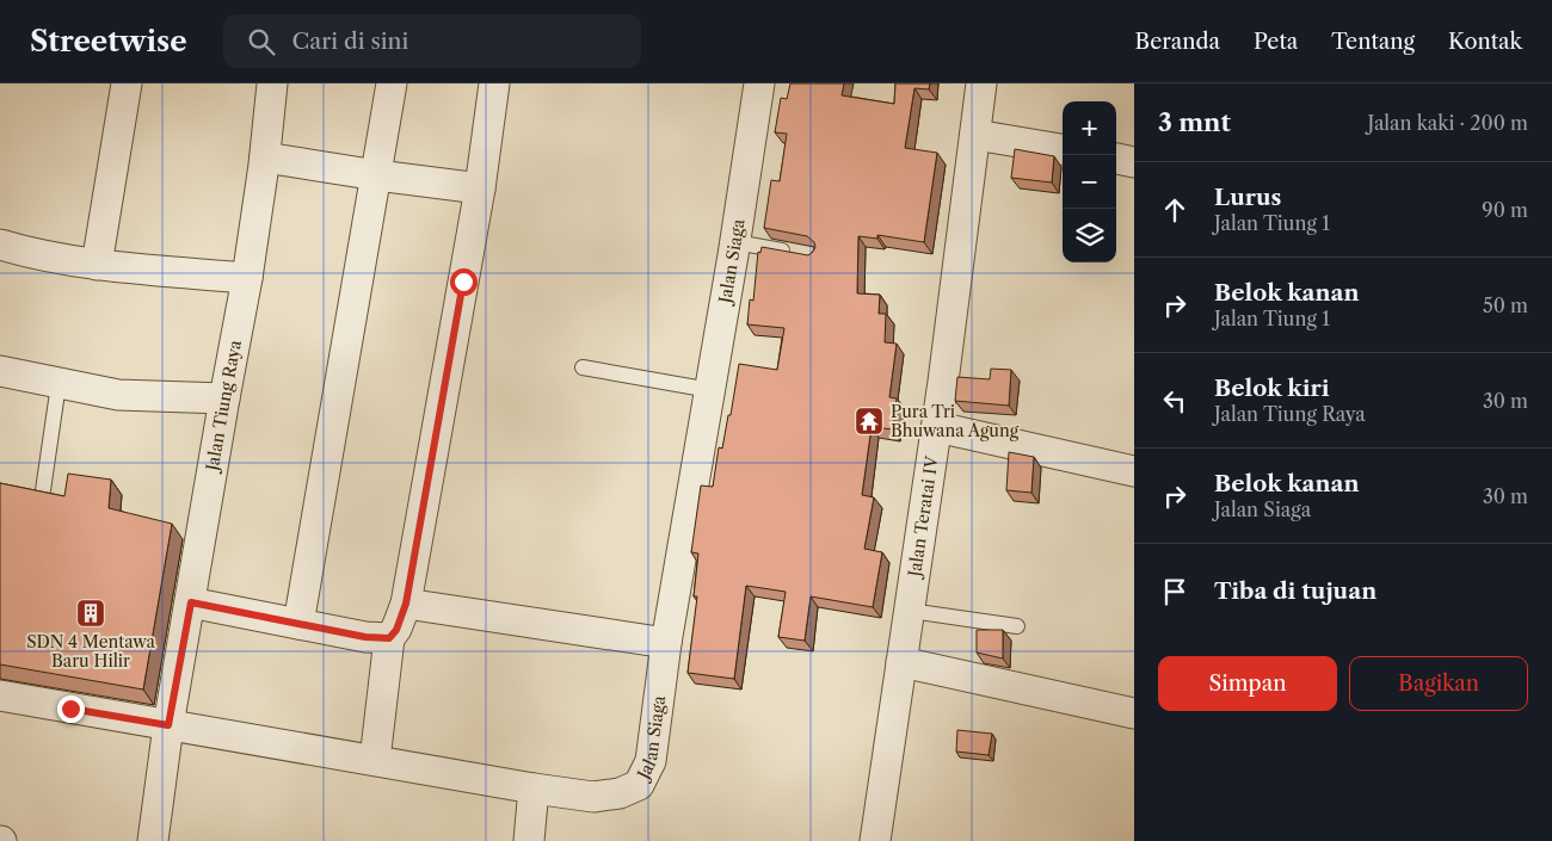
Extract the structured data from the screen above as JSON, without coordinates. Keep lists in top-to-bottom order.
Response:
{
  "streets": {
    "street": ["Jalan Siaga", "Jalan Tiung Raya", "Jalan Teratai IV"]
  },
  "crossings": [
    ["Jalan Siaga", "Jalan Tiung Raya"]
  ],
  "places": {
    "temple": ["Pura Tri Bhuwana Agung"],
    "building": ["SDN 4 Mentawa Baru Hilir"]
  },
  "page": {
    "header": "Streetwise",
    "search": "Cari di sini",
    "nav": [
      "Beranda",
      "Peta",
      "Tentang",
      "Kontak"
    ],
    "heading": ["3 mnt", "Jalan kaki · 200 m"],
    "map_buttons": ["+", "−"],
    "list": [
      ["Lurus", "Jalan Tiung 1", "90 m"],
      ["Belok kanan", "Jalan Tiung 1", "50 m"],
      ["Belok kiri", "Jalan Tiung Raya", "30 m"],
      ["Belok kanan", "Jalan Siaga", "30 m"],
      "Tiba di tujuan"
    ],
    "buttons": ["Simpan", "Bagikan"]
  }
}
